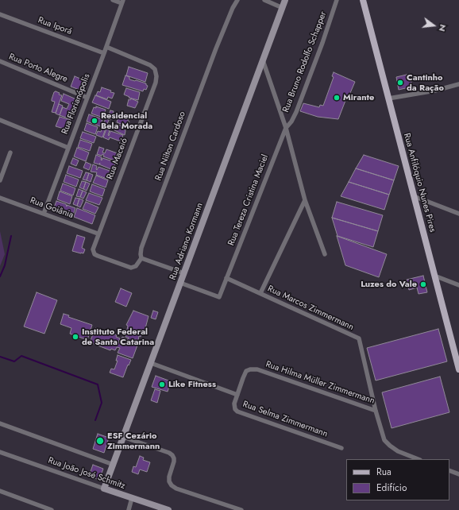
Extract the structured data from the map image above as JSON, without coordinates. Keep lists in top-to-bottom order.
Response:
{
  "streets": {
    "main road": ["Rua Anfilóquio Nunes Pires"],
    "street": [
      "Rua Iporá",
      "Rua Bruno Rodolfo Schapper",
      "Rua Porto Alegre",
      "Rua Florianópolis",
      "Rua Nilton Cardoso",
      "Rua Maceió",
      "Rua Tereza Cristina Maciel",
      "Rua Goiânia",
      "Rua Adriano Kormann",
      "Rua Marcos Zimmermann",
      "Rua Hilma Müller Zimmermann",
      "Rua Selma Zimmermann",
      "Rua João José Schmitz"
    ]
  },
  "crossings": [
    ["Rua Iporá", "Rua Florianópolis"],
    ["Rua Bruno Rodolfo Schapper", "Rua Tereza Cristina Maciel"],
    ["Rua Porto Alegre", "Rua Florianópolis"],
    ["Rua Florianópolis", "Rua Maceió"],
    ["Rua Florianópolis", "Rua Goiânia"],
    ["Rua Nilton Cardoso", "Rua Maceió"],
    ["Rua Maceió", "Rua Goiânia"],
    ["Rua Tereza Cristina Maciel", "Rua Adriano Kormann"],
    ["Rua Tereza Cristina Maciel", "Rua Marcos Zimmermann"],
    ["Rua Adriano Kormann", "Rua Selma Zimmermann"],
    ["Rua Adriano Kormann", "Rua João José Schmitz"],
    ["Rua Marcos Zimmermann", "Rua Hilma Müller Zimmermann"],
    ["Rua Hilma Müller Zimmermann", "Rua Selma Zimmermann"]
  ],
  "places": [
    "Cantinho da Ração",
    "Mirante",
    "Residencial Bela Morada",
    "Luzes do Vale",
    "Instituto Federal de Santa Catarina",
    "Like Fitness",
    "ESF Cezário Zimmermann"
  ],
  "legend": ["Rua", "Edifício"],
  "north": "right"
}
